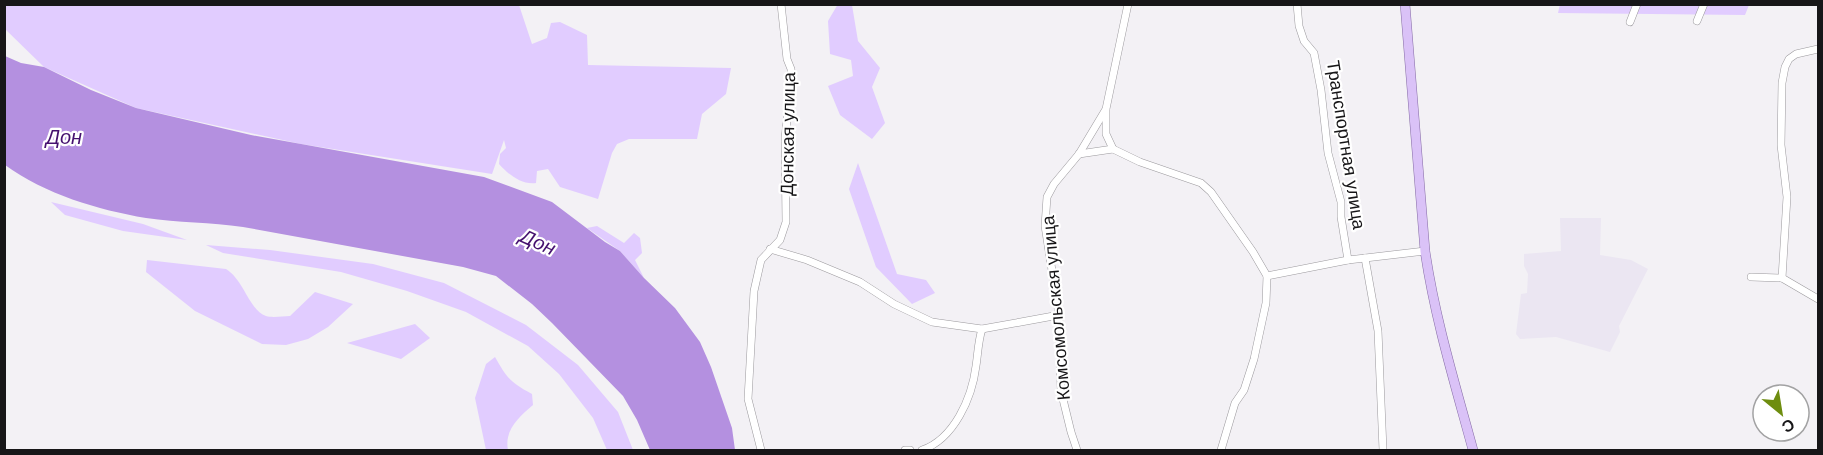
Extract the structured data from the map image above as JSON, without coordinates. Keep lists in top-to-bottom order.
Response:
{
  "streets": {
    "street": ["Донская улица", "Транспортная улица", "Комсомольская улица"]
  },
  "water": ["Дон"],
  "north": "bottom right"
}
